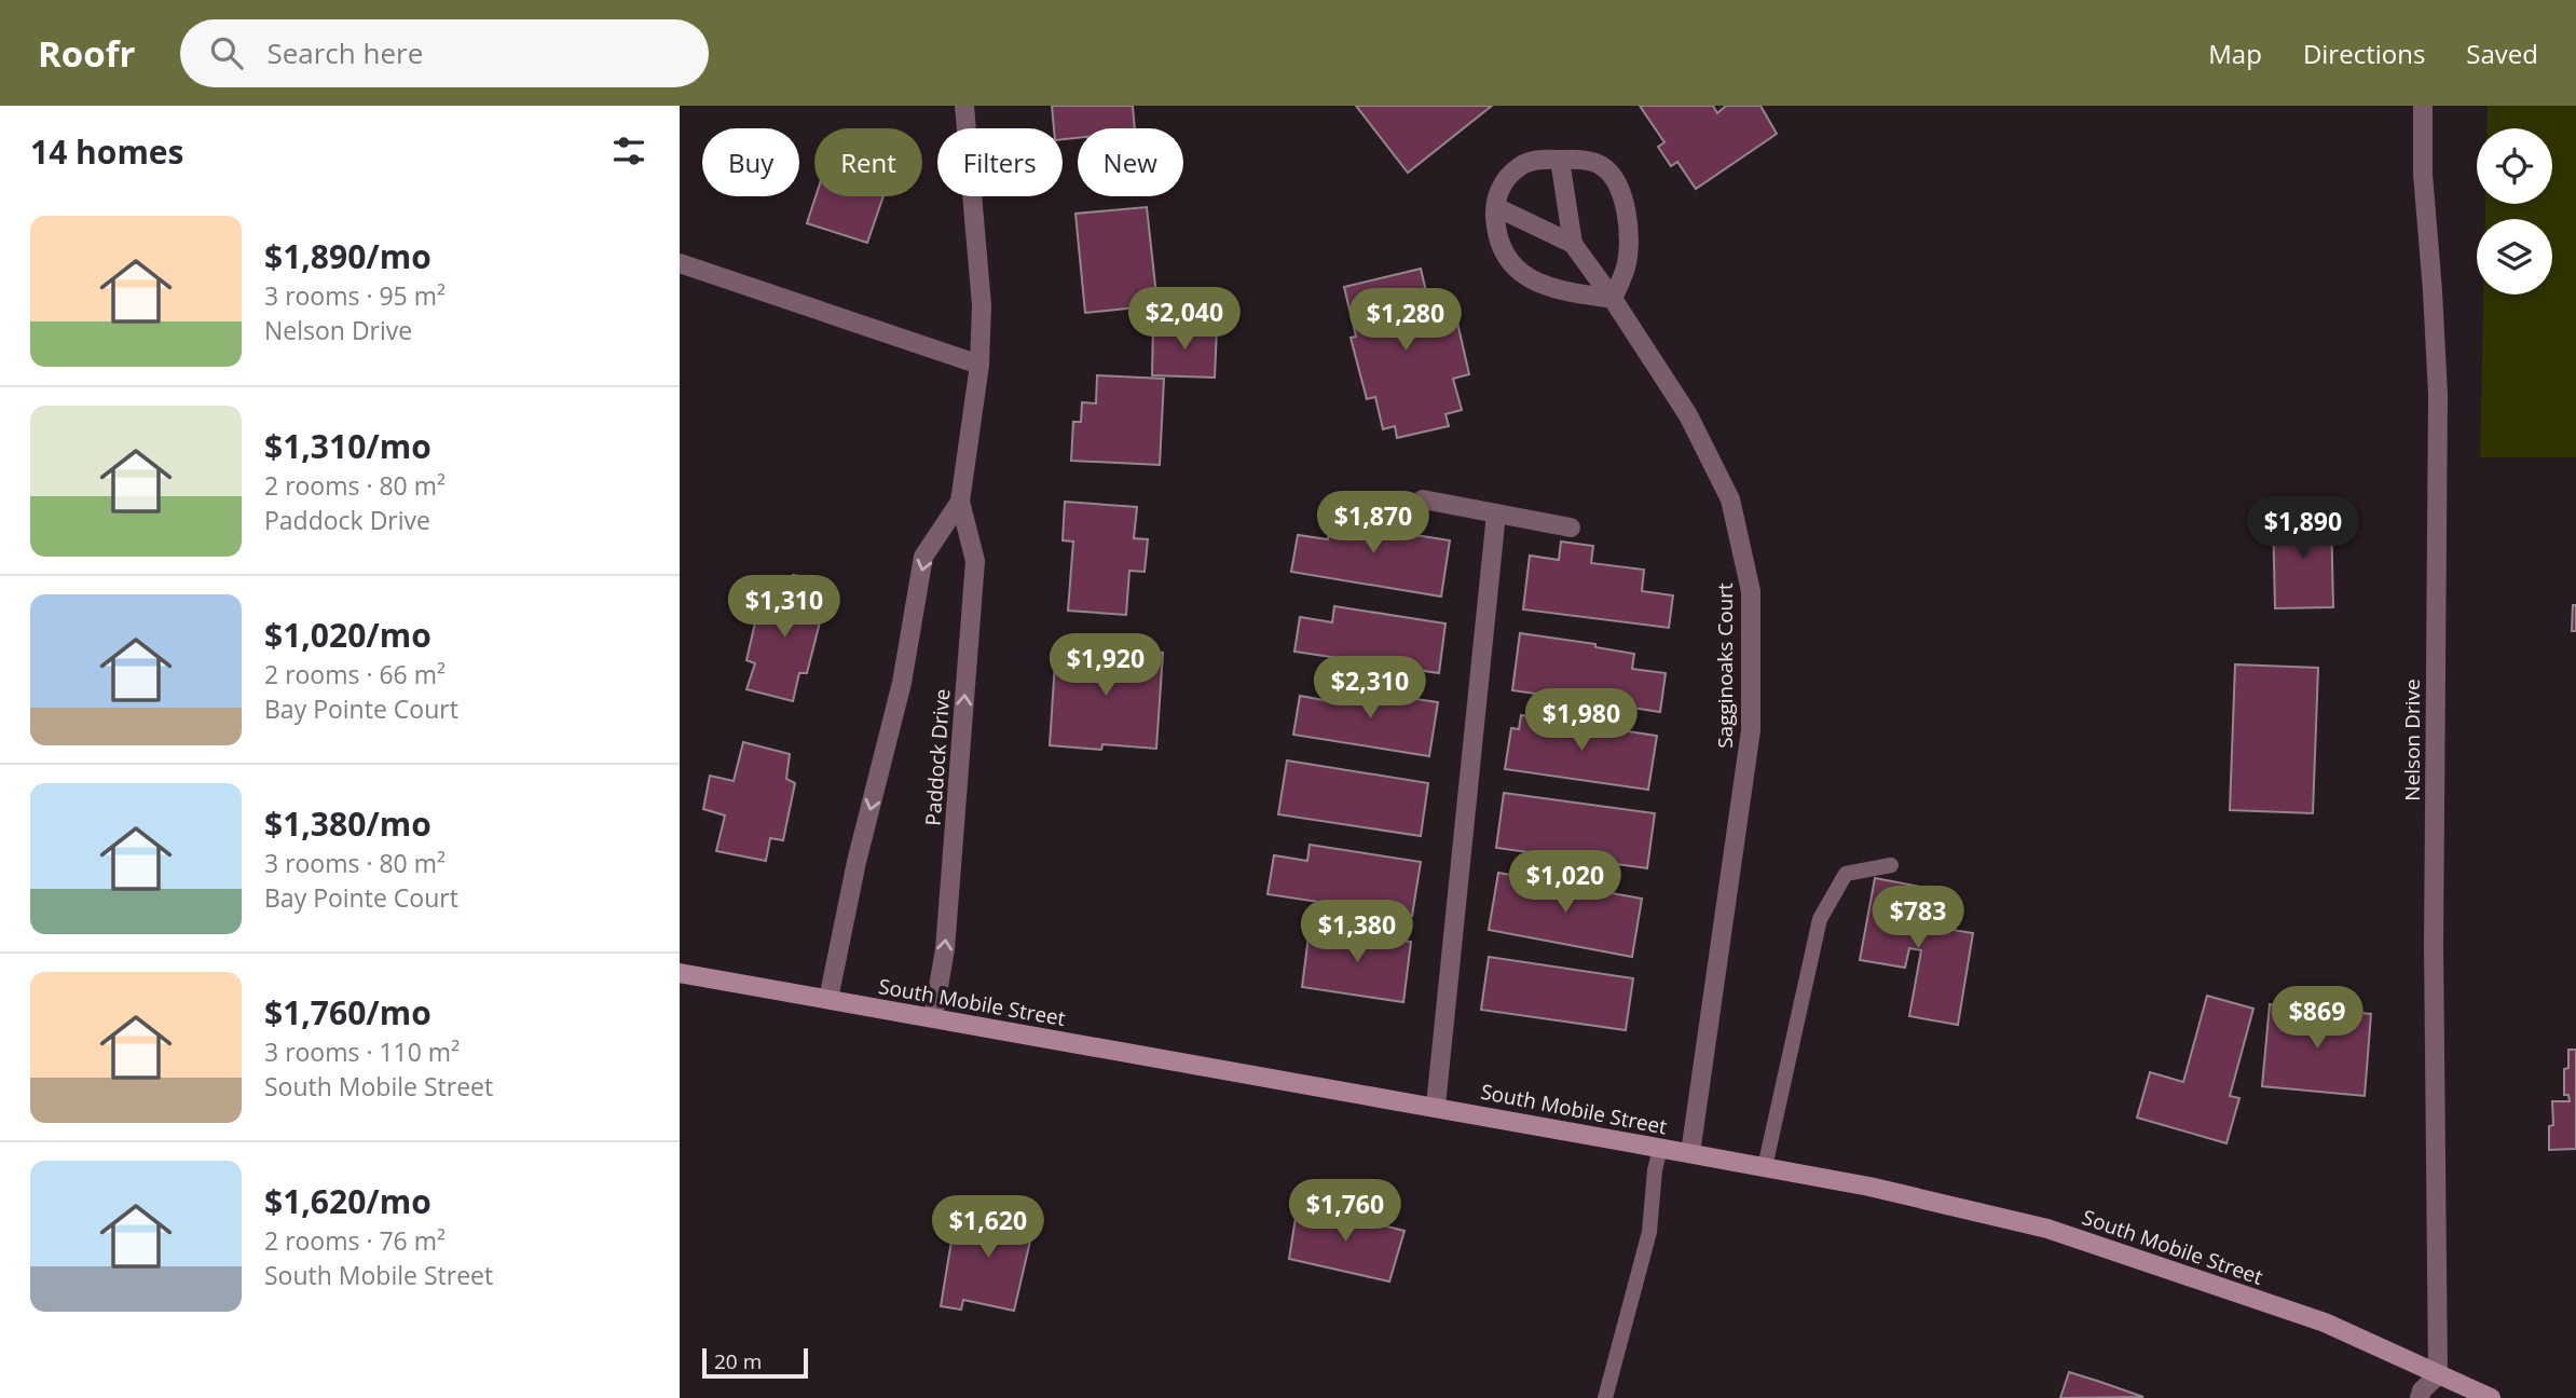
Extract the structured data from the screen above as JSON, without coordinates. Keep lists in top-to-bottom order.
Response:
{
  "streets": {
    "main road": ["South Mobile Street"],
    "street": ["Sagginoaks Court", "Nelson Drive", "Paddock Drive"]
  },
  "crossings": [
    ["Sagginoaks Court", "South Mobile Street"],
    ["Nelson Drive", "South Mobile Street"],
    ["Paddock Drive", "South Mobile Street"]
  ],
  "scale_bar": "20 m",
  "page": {
    "header": "Roofr",
    "search": "Search here",
    "nav": ["Map", "Directions", "Saved"],
    "heading": "14 homes",
    "chip": [
      "Buy",
      "Rent",
      "Filters",
      "New"
    ],
    "list": [
      {
        "name": "$1,890/mo",
        "note": "3 rooms · 95 m² · Nelson Drive"
      },
      {
        "name": "$1,310/mo",
        "note": "2 rooms · 80 m² · Paddock Drive"
      },
      {
        "name": "$1,020/mo",
        "note": "2 rooms · 66 m² · Bay Pointe Court"
      },
      {
        "name": "$1,380/mo",
        "note": "3 rooms · 80 m² · Bay Pointe Court"
      },
      {
        "name": "$1,760/mo",
        "note": "3 rooms · 110 m² · South Mobile Street"
      },
      {
        "name": "$1,620/mo",
        "note": "2 rooms · 76 m² · South Mobile Street"
      }
    ],
    "price": [
      "$2,040",
      "$1,280",
      "$1,870",
      "$1,890",
      "$1,310",
      "$1,920",
      "$2,310",
      "$1,980",
      "$1,020",
      "$783",
      "$1,380",
      "$869",
      "$1,760",
      "$1,620"
    ],
    "scale": "20 m"
  }
}
